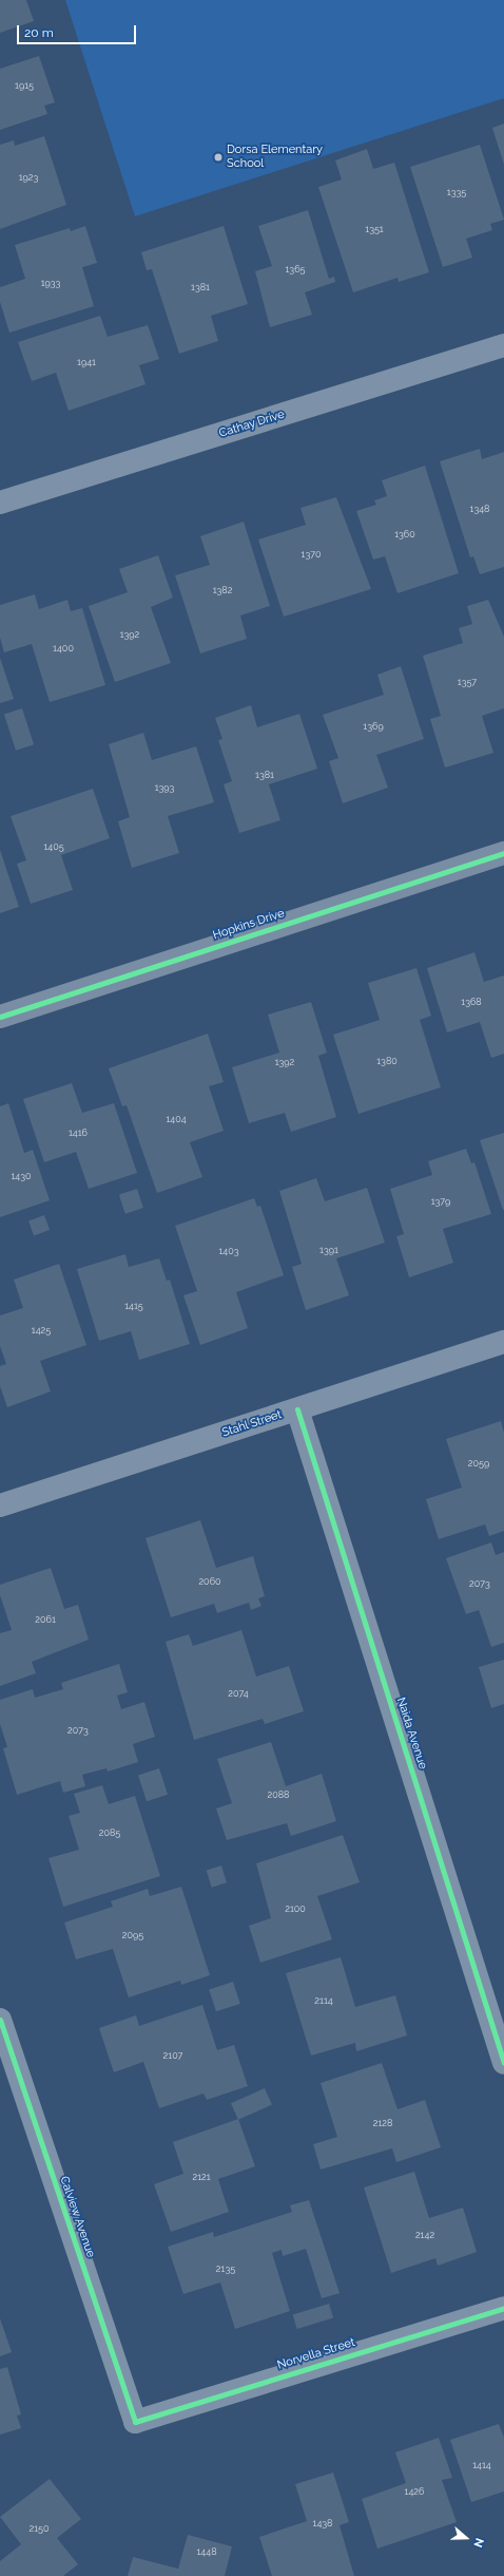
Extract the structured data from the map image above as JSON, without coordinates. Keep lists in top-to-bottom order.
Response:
{
  "streets": {
    "street": [
      "Cathay Drive",
      "Hopkins Drive",
      "Stahl Street",
      "Naida Avenue",
      "Calview Avenue",
      "Norvella Street"
    ]
  },
  "crossings": [
    ["Stahl Street", "Naida Avenue"],
    ["Calview Avenue", "Norvella Street"]
  ],
  "places": ["Dorsa Elementary School"],
  "house_numbers": [
    "1915",
    "1923",
    "1335",
    "1351",
    "1365",
    "1933",
    "1381",
    "1941",
    "1348",
    "1360",
    "1370",
    "1382",
    "1392",
    "1400",
    "1357",
    "1369",
    "1381",
    "1393",
    "1405",
    "1368",
    "1380",
    "1392",
    "1404",
    "1416",
    "1430",
    "1379",
    "1391",
    "1403",
    "1415",
    "1425",
    "2059",
    "2060",
    "2073",
    "2061",
    "2074",
    "2073",
    "2088",
    "2085",
    "2100",
    "2095",
    "2114",
    "2107",
    "2128",
    "2121",
    "2142",
    "2135",
    "1414",
    "1426",
    "1438",
    "2150",
    "1448"
  ],
  "scale_bar": "20 m",
  "north": "right"
}
